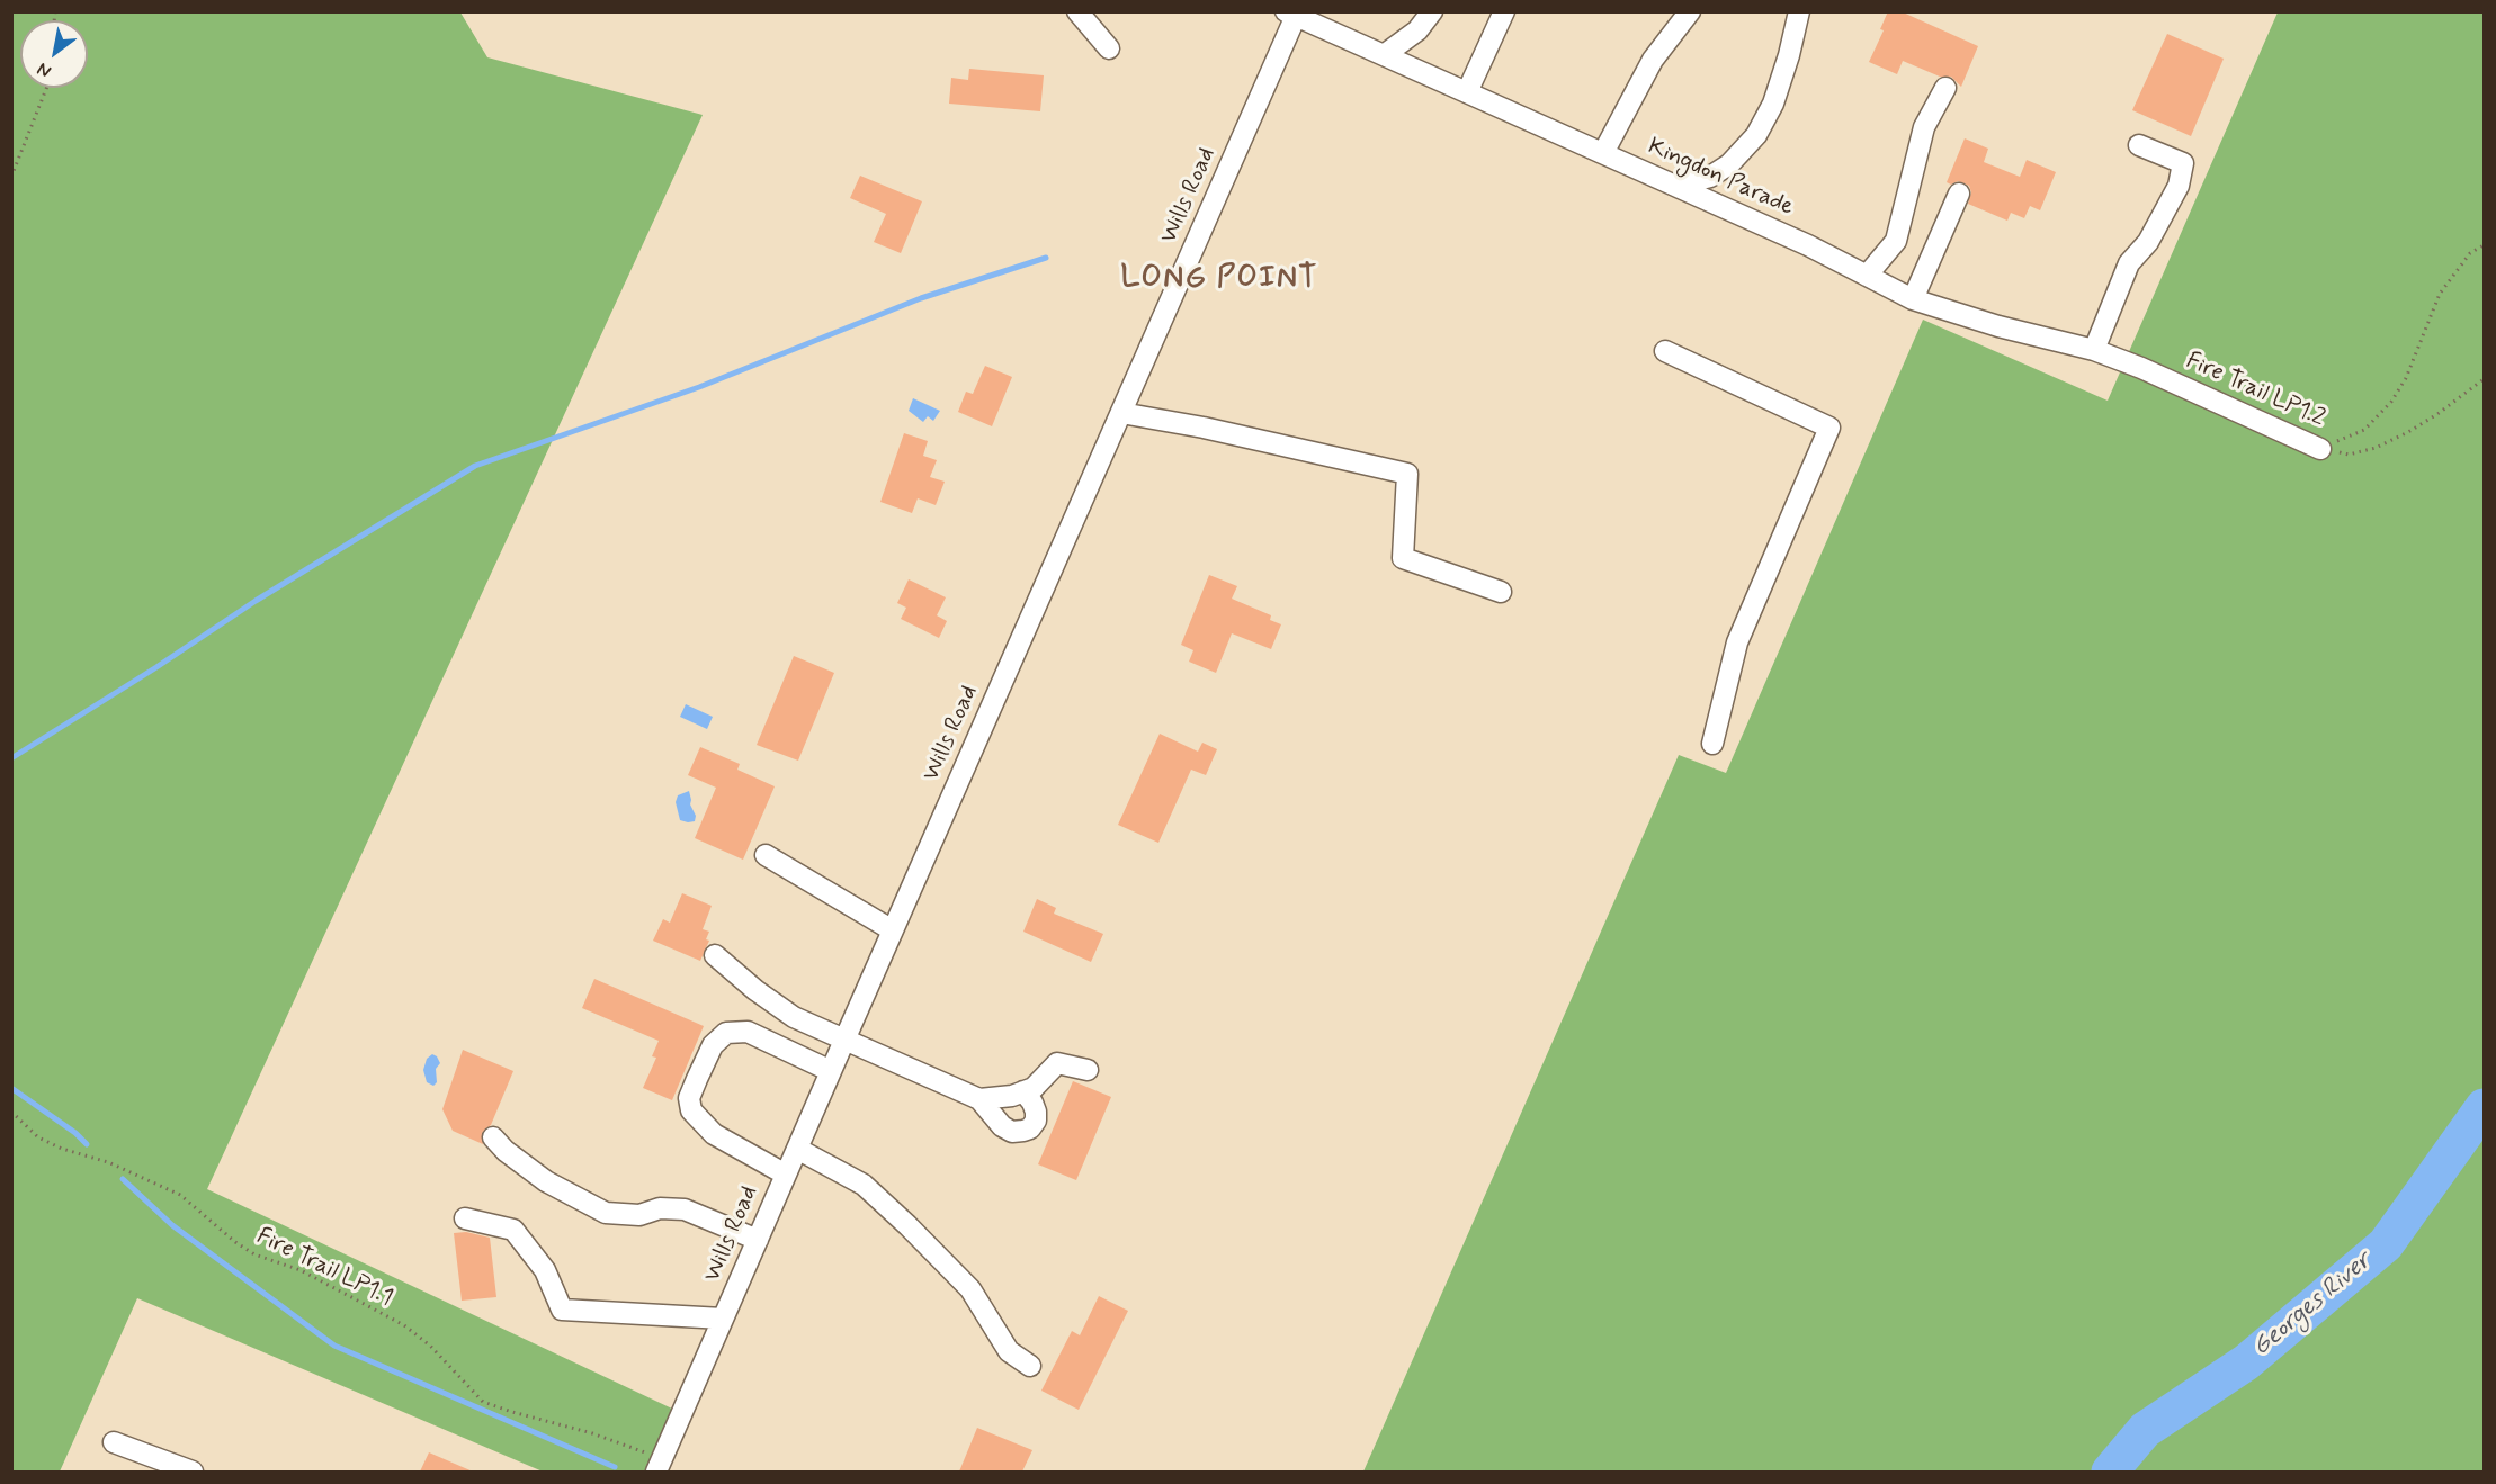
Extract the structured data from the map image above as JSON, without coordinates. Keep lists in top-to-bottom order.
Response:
{
  "streets": {
    "street": ["Kingdon Parade", "Wills Road", "Fire Trail LP1.2"],
    "path": ["Fire Trail LP1.1"]
  },
  "crossings": [
    ["Kingdon Parade", "Wills Road"],
    ["Kingdon Parade", "Fire Trail LP1.2"],
    ["Wills Road", "Fire Trail LP1.1"]
  ],
  "districts": ["LONG POINT"],
  "water": ["Georges River"],
  "north": "bottom left"
}
